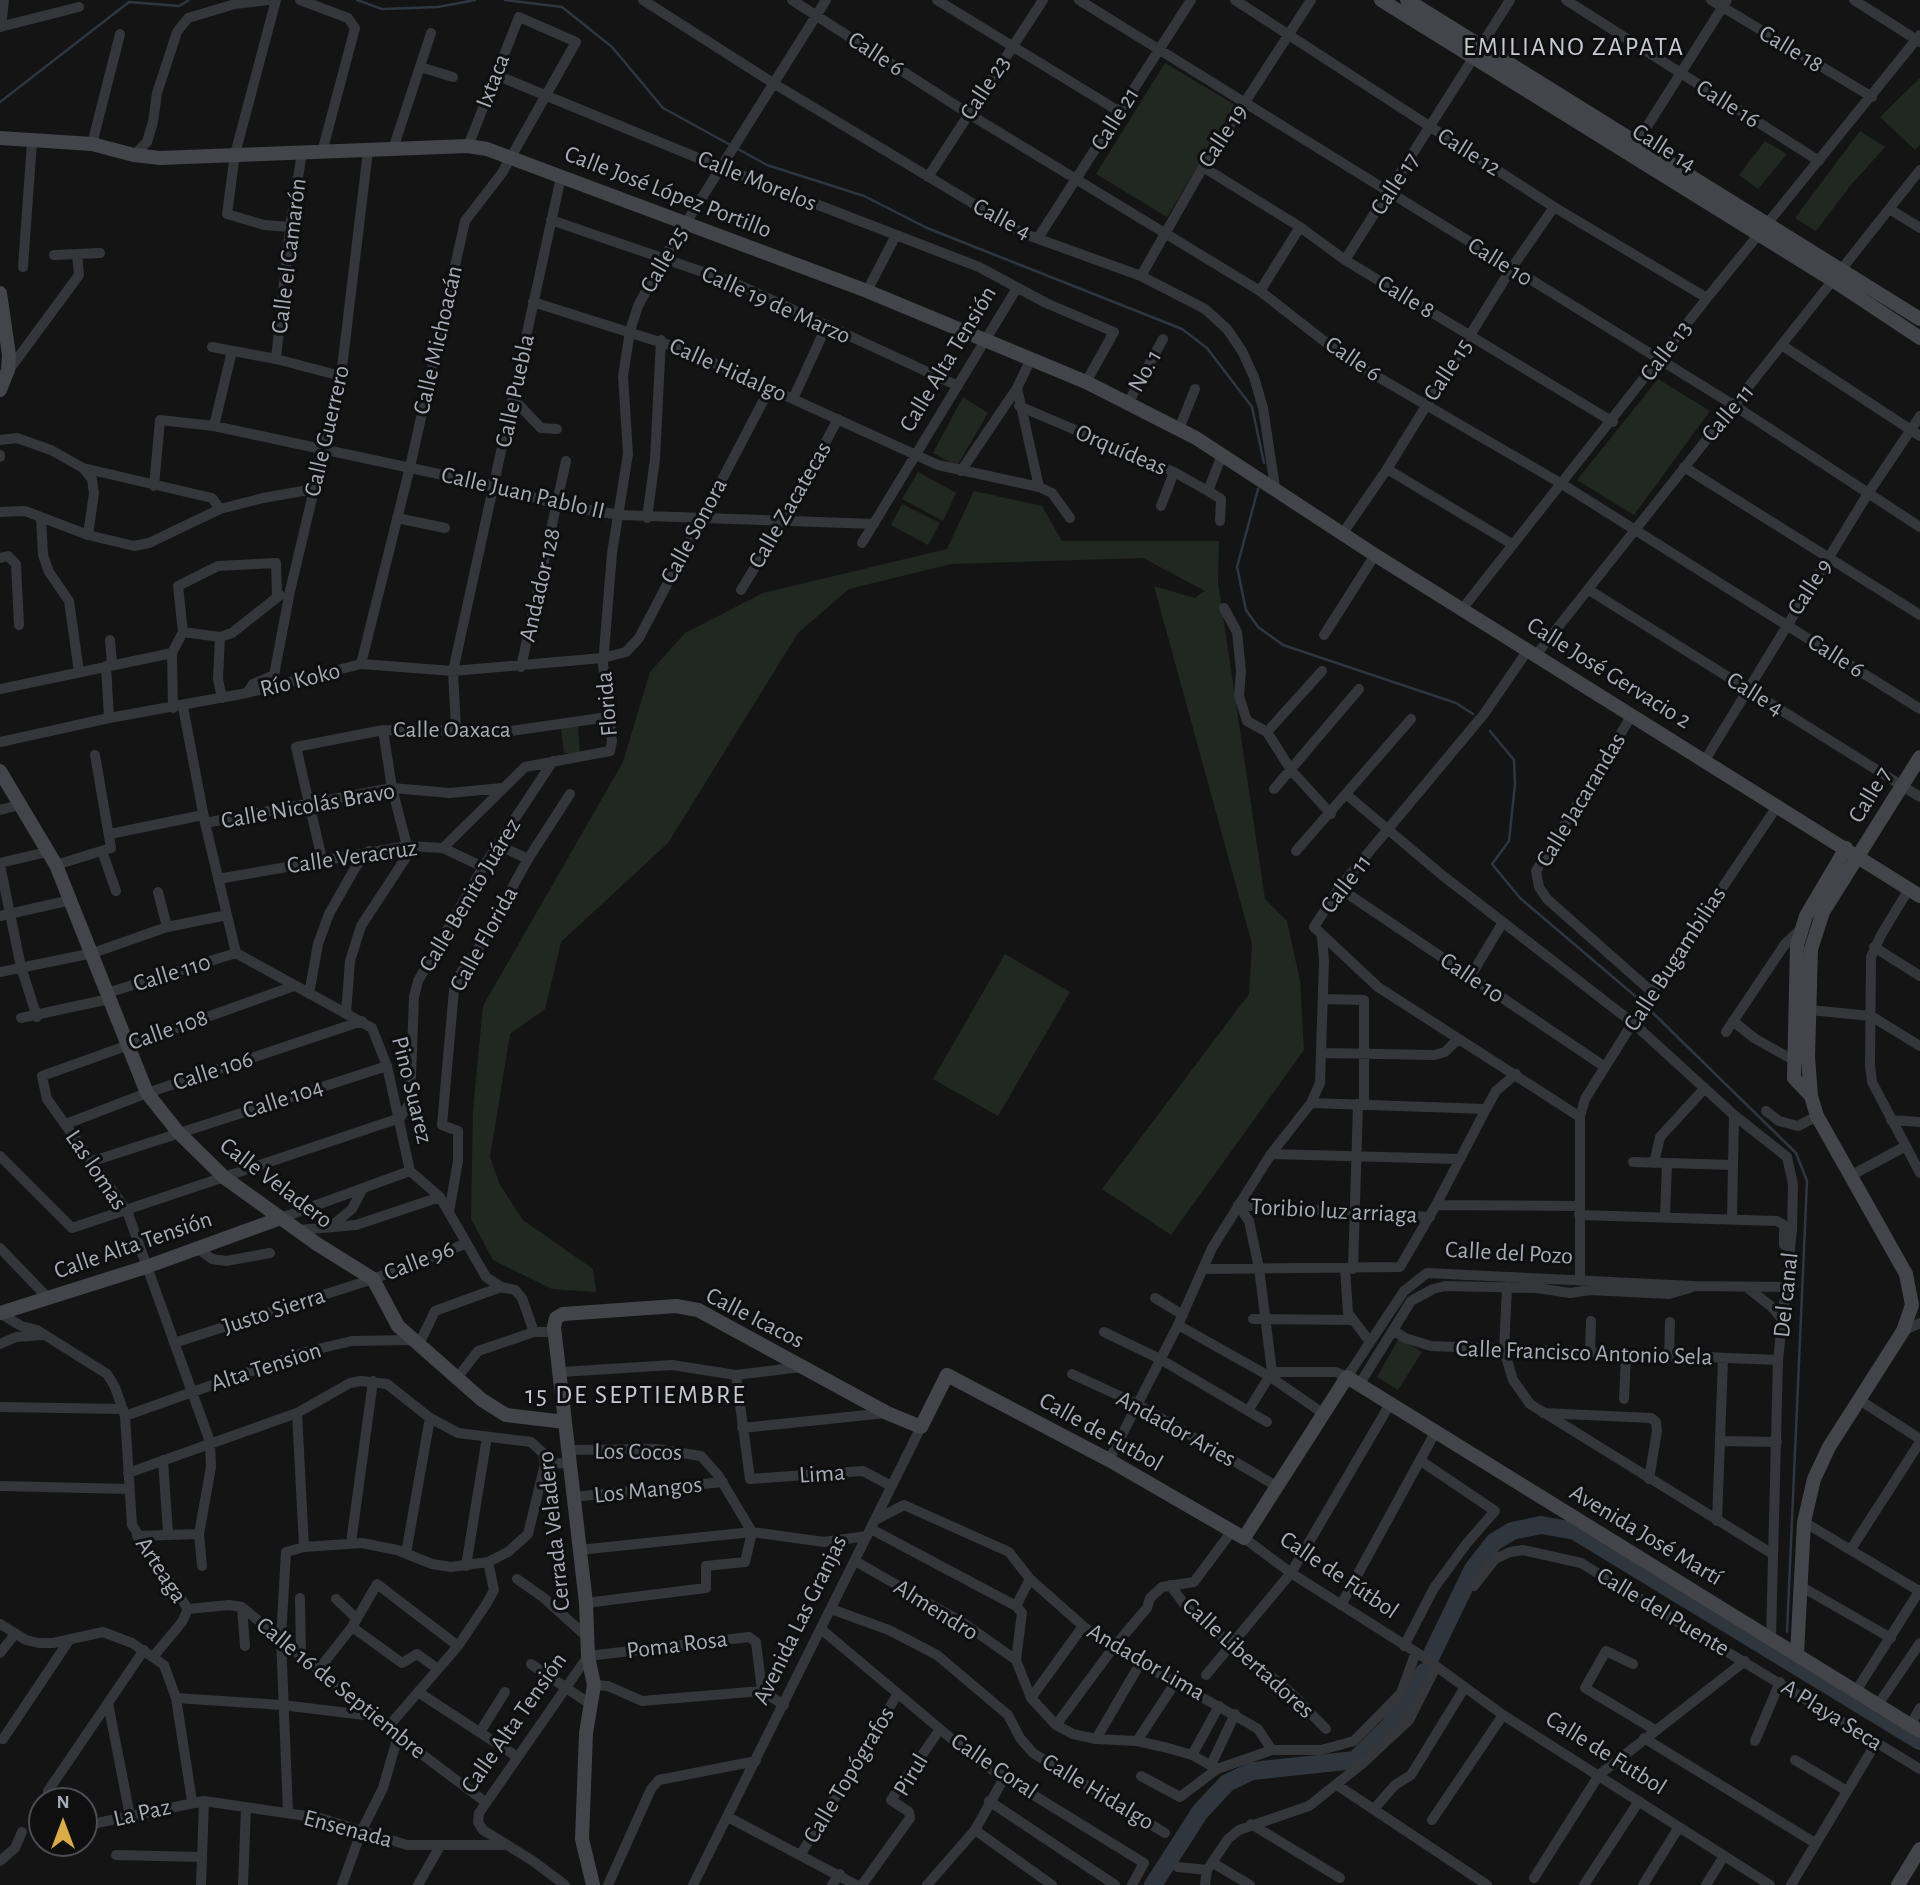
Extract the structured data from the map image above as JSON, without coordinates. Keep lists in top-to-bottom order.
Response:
{
  "streets": {
    "street": [
      "Calle 18",
      "Calle 6",
      "Ixtaca",
      "Calle 23",
      "Calle 16",
      "Calle 21",
      "Calle 19",
      "Calle 14",
      "Calle 12",
      "Calle Morelos",
      "Calle 17",
      "Calle José López Portillo",
      "Calle 4",
      "Calle el Camarón",
      "Calle 25",
      "Calle 10",
      "Calle 8",
      "Calle 19 de Marzo",
      "Calle Michoacán",
      "Calle 13",
      "Calle Alta Tensión",
      "Calle Hidalgo",
      "Calle 15",
      "No. 1",
      "Calle Puebla",
      "Calle 11",
      "Calle Guerrero",
      "Orquídeas",
      "Calle Juan Pablo II",
      "Calle Zacatecas",
      "Calle Sonora",
      "Andador 128",
      "Calle 9",
      "Calle José Gervacio 2",
      "Río Koko",
      "Florida",
      "Calle Oaxaca",
      "Calle 7",
      "Calle Jacarandas",
      "Calle Nicolás Bravo",
      "Calle Veracruz",
      "Calle Benito Juárez",
      "Calle Florida",
      "Calle Bugambilias",
      "Calle 110",
      "Calle 108",
      "Calle 106",
      "Pino Suarez",
      "Calle 104",
      "Las lomas",
      "Calle Veladero",
      "Toribio luz arriaga",
      "Calle del Pozo",
      "Calle 96",
      "Del canal",
      "Justo Sierra",
      "Calle Icacos",
      "Calle Francisco Antonio Sela",
      "Alta Tension",
      "Andador Aries",
      "Calle de Futbol",
      "Los Cocos",
      "Lima",
      "Los Mangos",
      "Cerrada Veladero",
      "Avenida José Martí",
      "Arteaga",
      "Calle de Fútbol",
      "Almendro",
      "Calle del Puente",
      "Avenida Las Granjas",
      "Poma Rosa",
      "Calle Libertadores",
      "Andador Lima",
      "Calle 16 de Septiembre",
      "A Playa Seca",
      "Calle Coral",
      "Calle Topógrafos",
      "Pirul",
      "La Paz",
      "Ensenada"
    ]
  },
  "crossings": [
    ["Calle 18", "Calle 13"],
    ["Calle 6", "Calle 23"],
    ["Calle 6", "Calle 21"],
    ["Calle 6", "Calle 19"],
    ["Calle 6", "Calle 25"],
    ["Calle 6", "Calle 13"],
    ["Calle 6", "Calle 15"],
    ["Calle 6", "Calle 11"],
    ["Calle 6", "Calle 9"],
    ["Ixtaca", "Calle Morelos"],
    ["Ixtaca", "Calle José López Portillo"],
    ["Ixtaca", "Calle Michoacán"],
    ["Calle 23", "Calle 4"],
    ["Calle 16", "Calle 13"],
    ["Calle 21", "Calle 4"],
    ["Calle 21", "Calle 10"],
    ["Calle 19", "Calle 12"],
    ["Calle 19", "Calle 4"],
    ["Calle 19", "Calle 10"],
    ["Calle 19", "Calle 8"],
    ["Calle 14", "Calle 17"],
    ["Calle 14", "Calle 13"],
    ["Calle 14", "Calle 11"],
    ["Calle 12", "Calle 17"],
    ["Calle 12", "Calle 13"],
    ["Calle 12", "Calle 15"],
    ["Calle Morelos", "Calle José López Portillo"],
    ["Calle Morelos", "Calle 25"],
    ["Calle Morelos", "Calle Michoacán"],
    ["Calle Morelos", "Calle Alta Tensión"],
    ["Calle 17", "Calle 10"],
    ["Calle 17", "Calle 8"],
    ["Calle José López Portillo", "Calle 4"],
    ["Calle José López Portillo", "Calle el Camarón"],
    ["Calle José López Portillo", "Calle 25"],
    ["Calle José López Portillo", "Calle Michoacán"],
    ["Calle José López Portillo", "Calle Alta Tensión"],
    ["Calle José López Portillo", "No. 1"],
    ["Calle José López Portillo", "Calle Puebla"],
    ["Calle José López Portillo", "Calle Guerrero"],
    ["Calle José López Portillo", "Calle José Gervacio 2"],
    ["Calle 4", "Calle 25"],
    ["Calle 4", "Calle 11"],
    ["Calle 4", "Calle 9"],
    ["Calle 4", "Calle José Gervacio 2"],
    ["Calle 4", "Calle 7"],
    ["Calle 25", "Calle 19 de Marzo"],
    ["Calle 25", "Calle Hidalgo"],
    ["Calle 25", "Calle Juan Pablo II"],
    ["Calle 25", "Florida"],
    ["Calle 10", "Calle 13"],
    ["Calle 10", "Calle 15"],
    ["Calle 10", "Calle 11"],
    ["Calle 10", "Calle 9"],
    ["Calle 10", "Calle Bugambilias"],
    ["Calle 8", "Calle 13"],
    ["Calle 8", "Calle 15"],
    ["Calle 19 de Marzo", "Calle Alta Tensión"],
    ["Calle 19 de Marzo", "Calle Puebla"],
    ["Calle Michoacán", "Calle Juan Pablo II"],
    ["Calle Michoacán", "Río Koko"],
    ["Calle 13", "Calle José Gervacio 2"],
    ["Calle Alta Tensión", "Calle Hidalgo"],
    ["Calle Alta Tensión", "Calle Juan Pablo II"],
    ["Calle Alta Tensión", "Las lomas"],
    ["Calle Alta Tensión", "Calle Veladero"],
    ["Calle Alta Tensión", "Cerrada Veladero"],
    ["Calle Alta Tensión", "Poma Rosa"],
    ["Calle Alta Tensión", "Calle 16 de Septiembre"],
    ["Calle Alta Tensión", "Ensenada"],
    ["Calle Hidalgo", "Calle Puebla"],
    ["Calle Hidalgo", "Calle Zacatecas"],
    ["Calle Hidalgo", "Calle Sonora"],
    ["Calle Hidalgo", "Avenida Las Granjas"],
    ["Calle 15", "Calle José Gervacio 2"],
    ["Calle Puebla", "Calle Juan Pablo II"],
    ["Calle Puebla", "Río Koko"],
    ["Calle Puebla", "Calle Oaxaca"],
    ["Calle 11", "Calle José Gervacio 2"],
    ["Calle 11", "Calle Bugambilias"],
    ["Calle Guerrero", "Calle Juan Pablo II"],
    ["Calle Guerrero", "Río Koko"],
    ["Calle Juan Pablo II", "Calle Zacatecas"],
    ["Calle Juan Pablo II", "Calle Sonora"],
    ["Calle Juan Pablo II", "Andador 128"],
    ["Calle Juan Pablo II", "Florida"],
    ["Calle Sonora", "Río Koko"],
    ["Calle Sonora", "Florida"],
    ["Andador 128", "Río Koko"],
    ["Calle 9", "Calle José Gervacio 2"],
    ["Calle José Gervacio 2", "Calle 7"],
    ["Calle José Gervacio 2", "Calle Jacarandas"],
    ["Calle José Gervacio 2", "Calle Bugambilias"],
    ["Río Koko", "Florida"],
    ["Florida", "Calle Oaxaca"],
    ["Florida", "Calle Benito Juárez"],
    ["Calle Oaxaca", "Calle Nicolás Bravo"],
    ["Calle Jacarandas", "Calle Bugambilias"],
    ["Calle Veracruz", "Calle Benito Juárez"],
    ["Calle Benito Juárez", "Pino Suarez"],
    ["Calle Florida", "Pino Suarez"],
    ["Calle Bugambilias", "Del canal"],
    ["Calle 110", "Pino Suarez"],
    ["Calle 110", "Calle Veladero"],
    ["Calle 108", "Pino Suarez"],
    ["Calle 108", "Las lomas"],
    ["Calle 108", "Calle Veladero"],
    ["Calle 106", "Pino Suarez"],
    ["Calle 106", "Las lomas"],
    ["Calle 106", "Calle Veladero"],
    ["Pino Suarez", "Calle 104"],
    ["Pino Suarez", "Calle 96"],
    ["Calle 104", "Las lomas"],
    ["Calle 104", "Calle Veladero"],
    ["Las lomas", "Justo Sierra"],
    ["Las lomas", "Alta Tension"],
    ["Calle Veladero", "Calle 96"],
    ["Calle Veladero", "Justo Sierra"],
    ["Calle Veladero", "Alta Tension"],
    ["Calle Veladero", "Cerrada Veladero"],
    ["Calle del Pozo", "Del canal"],
    ["Calle del Pozo", "Andador Aries"],
    ["Calle del Pozo", "Calle de Futbol"],
    ["Calle del Pozo", "Avenida José Martí"],
    ["Calle del Pozo", "Calle de Fútbol"],
    ["Calle 96", "Justo Sierra"],
    ["Del canal", "Calle Francisco Antonio Sela"],
    ["Del canal", "Avenida José Martí"],
    ["Calle Icacos", "Avenida Las Granjas"],
    ["Alta Tension", "Arteaga"],
    ["Calle de Futbol", "Calle de Fútbol"],
    ["Calle de Futbol", "Avenida Las Granjas"],
    ["Los Cocos", "Los Mangos"],
    ["Los Cocos", "Cerrada Veladero"],
    ["Los Cocos", "Andador Lima"],
    ["Lima", "Avenida Las Granjas"],
    ["Los Mangos", "Cerrada Veladero"],
    ["Cerrada Veladero", "Poma Rosa"],
    ["Cerrada Veladero", "Andador Lima"],
    ["Arteaga", "Calle 16 de Septiembre"],
    ["Almendro", "Avenida Las Granjas"],
    ["Calle del Puente", "A Playa Seca"],
    ["Avenida Las Granjas", "Andador Lima"],
    ["Avenida Las Granjas", "Calle Coral"],
    ["Calle Coral", "Calle Topógrafos"],
    ["Calle Coral", "Pirul"],
    ["La Paz", "Ensenada"]
  ],
  "districts": ["EMILIANO ZAPATA", "15 DE SEPTIEMBRE"],
  "north": "top"
}
